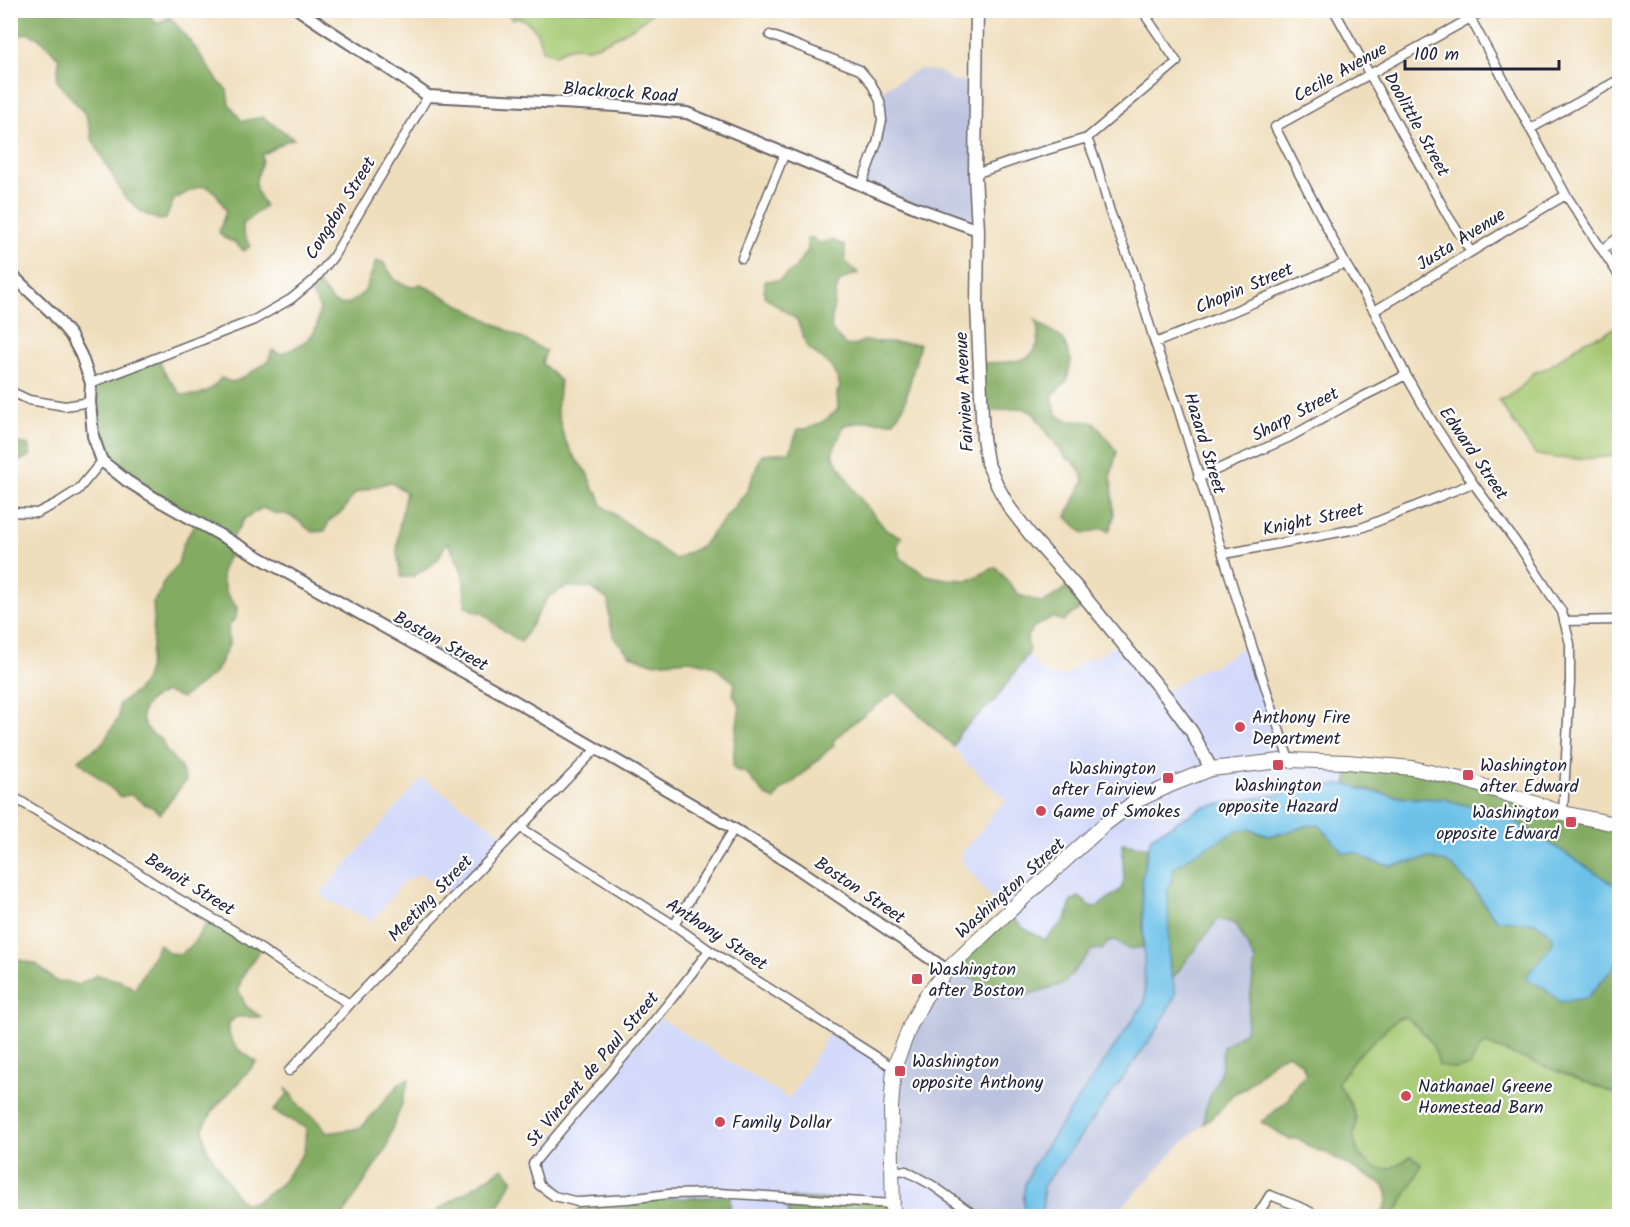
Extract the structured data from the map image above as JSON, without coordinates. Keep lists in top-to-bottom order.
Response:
{
  "streets": {
    "main road": ["Fairview Avenue", "Washington Street"],
    "street": [
      "Cecile Avenue",
      "Blackrock Road",
      "Doolittle Street",
      "Congdon Street",
      "Justa Avenue",
      "Chopin Street",
      "Sharp Street",
      "Hazard Street",
      "Edward Street",
      "Knight Street",
      "Boston Street",
      "Benoit Street",
      "Meeting Street",
      "Anthony Street",
      "St Vincent de Paul Street"
    ]
  },
  "crossings": [
    ["Cecile Avenue", "Doolittle Street"],
    ["Cecile Avenue", "Edward Street"],
    ["Blackrock Road", "Congdon Street"],
    ["Blackrock Road", "Fairview Avenue"],
    ["Doolittle Street", "Justa Avenue"],
    ["Justa Avenue", "Edward Street"],
    ["Chopin Street", "Hazard Street"],
    ["Chopin Street", "Edward Street"],
    ["Fairview Avenue", "Washington Street"],
    ["Sharp Street", "Hazard Street"],
    ["Sharp Street", "Edward Street"],
    ["Hazard Street", "Knight Street"],
    ["Hazard Street", "Washington Street"],
    ["Edward Street", "Knight Street"],
    ["Edward Street", "Washington Street"],
    ["Boston Street", "Washington Street"],
    ["Boston Street", "Meeting Street"],
    ["Benoit Street", "Meeting Street"],
    ["Washington Street", "Anthony Street"],
    ["Washington Street", "St Vincent de Paul Street"],
    ["Meeting Street", "Anthony Street"],
    ["Anthony Street", "St Vincent de Paul Street"]
  ],
  "places": {
    "other": [
      "Anthony Fire Department",
      "Game of Smokes",
      "Nathanael Greene Homestead Barn",
      "Family Dollar"
    ],
    "transit": [
      "Washington opposite Hazard",
      "Washington after Edward",
      "Washington after Fairview",
      "Washington opposite Edward",
      "Washington after Boston",
      "Washington opposite Anthony"
    ]
  },
  "scale_bar": "100 m"
}
